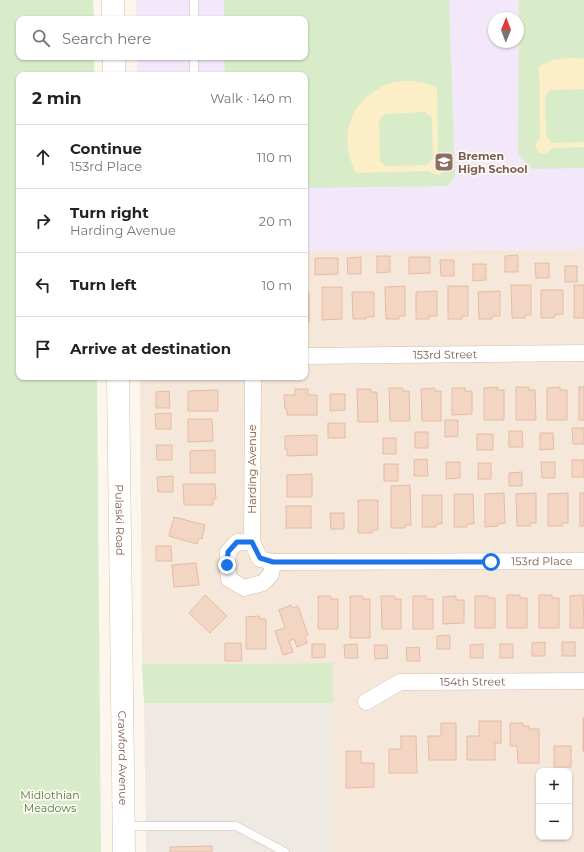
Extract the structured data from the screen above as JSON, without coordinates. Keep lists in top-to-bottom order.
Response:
{
  "streets": {
    "main road": ["Pulaski Road", "Crawford Avenue"],
    "street": [
      "153rd Street",
      "Harding Avenue",
      "153rd Place",
      "154th Street"
    ]
  },
  "crossings": [
    ["Harding Avenue", "153rd Place"],
    ["Pulaski Road", "Crawford Avenue"]
  ],
  "parks": ["Midlothian Meadows"],
  "places": {
    "school or university": ["Bremen High School"]
  },
  "north": "top",
  "page": {
    "search": "Search here",
    "heading": ["2 min", "Walk · 140 m"],
    "list": [
      ["Continue", "153rd Place", "110 m"],
      ["Turn right", "Harding Avenue", "20 m"],
      ["Turn left", "10 m"],
      "Arrive at destination"
    ],
    "map_buttons": ["+", "−"]
  }
}
